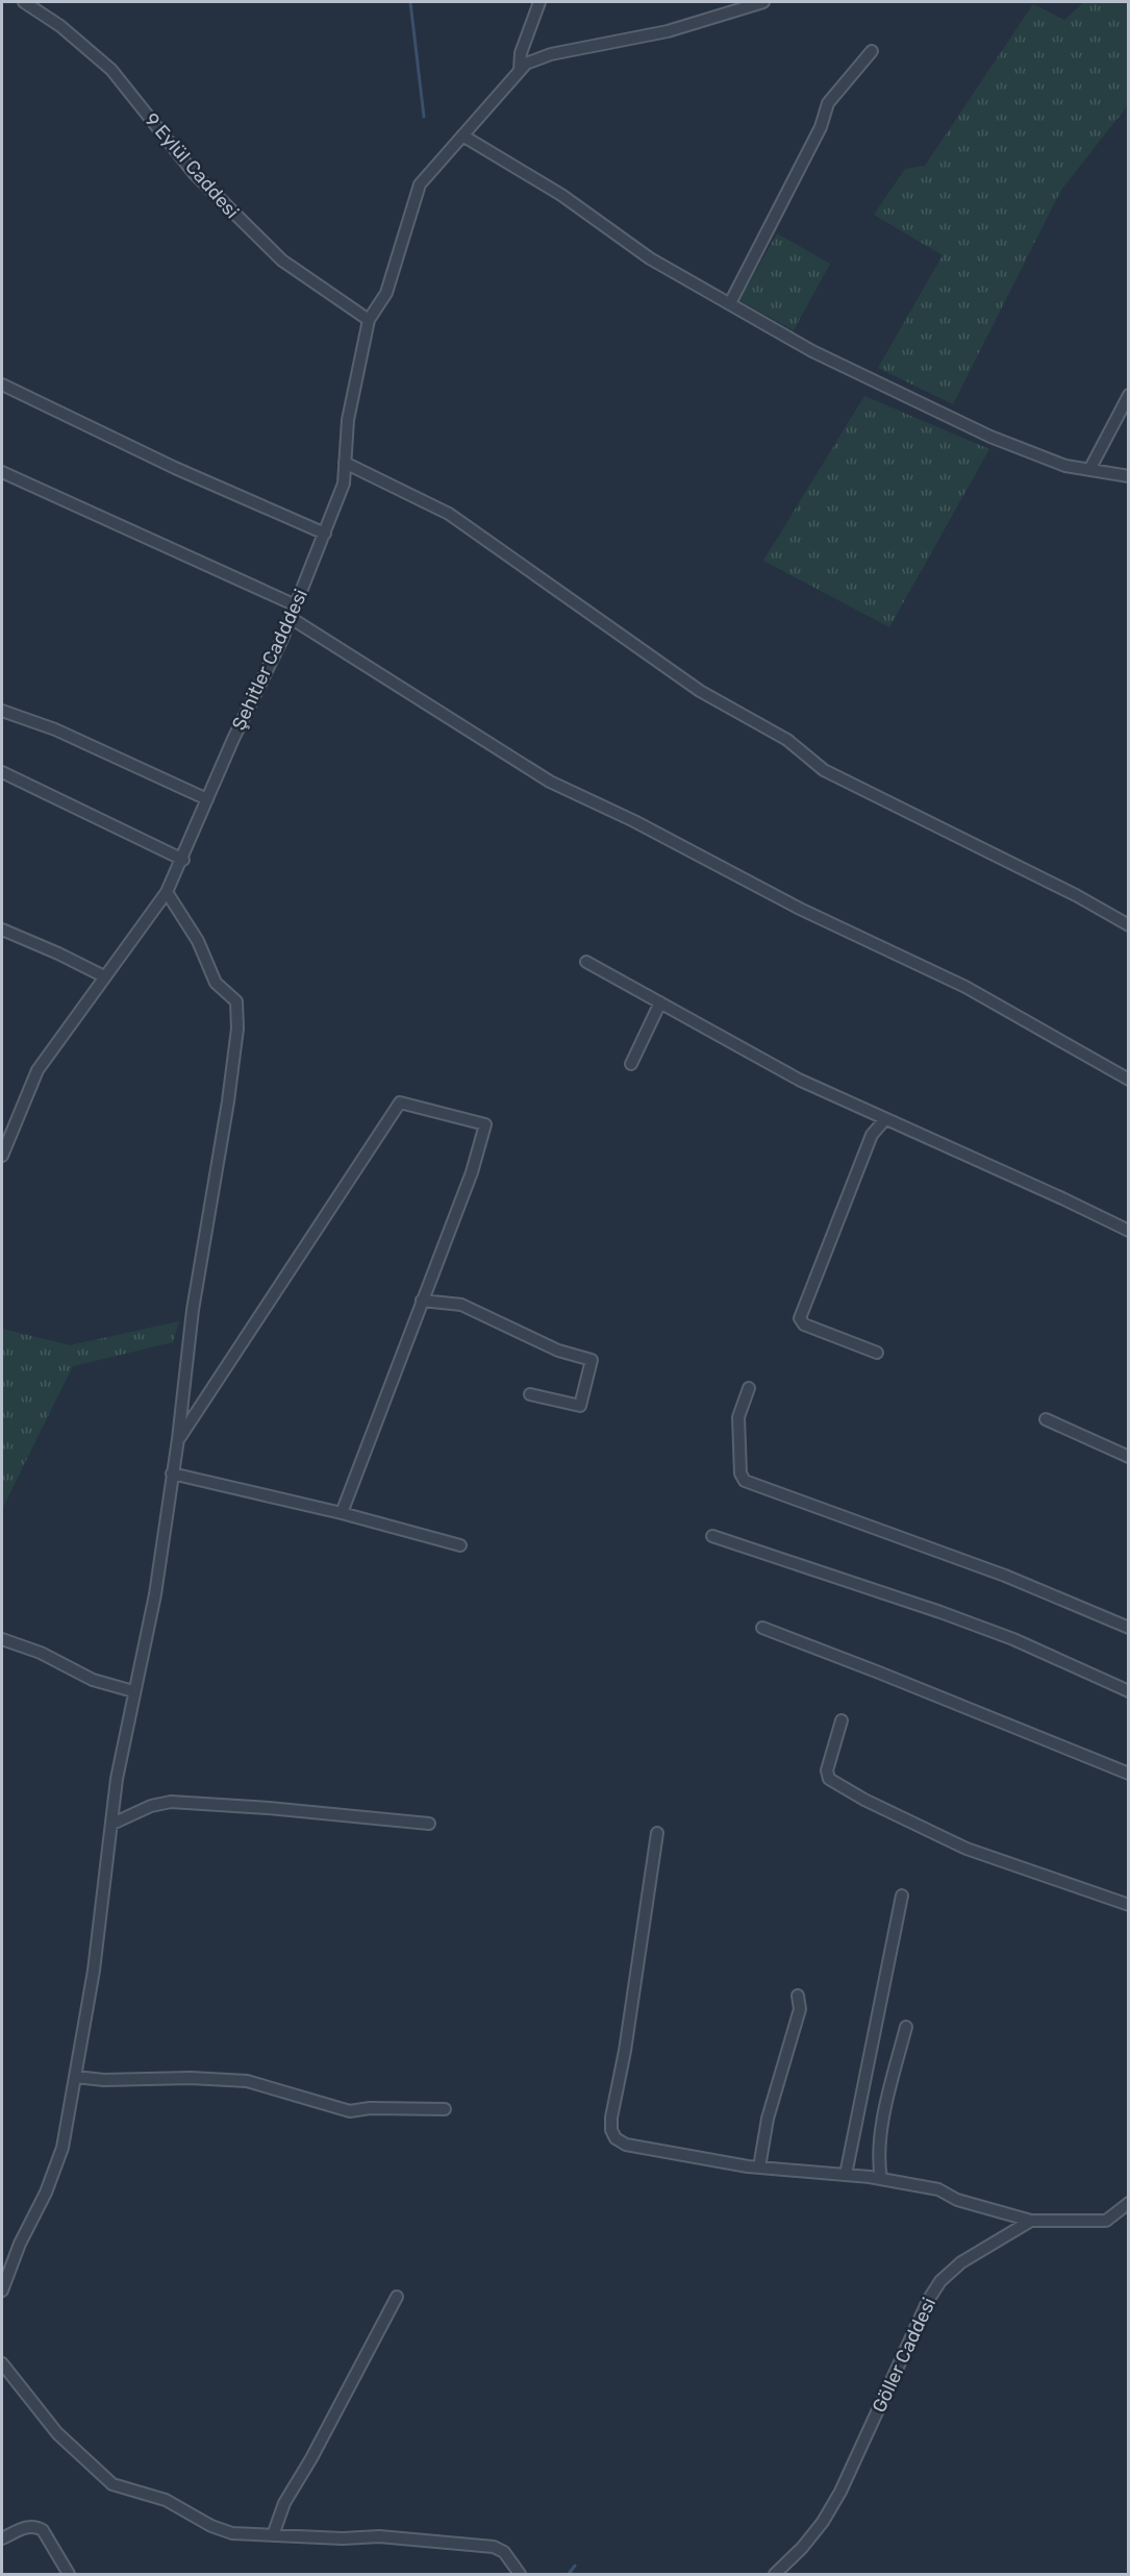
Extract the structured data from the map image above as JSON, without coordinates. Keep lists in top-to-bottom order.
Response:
{
  "streets": {
    "street": ["9 Eylül Caddesi", "Şehitler Cadddesi", "Göller Caddesi"]
  },
  "crossings": [
    ["9 Eylül Caddesi", "Şehitler Cadddesi"]
  ]
}
